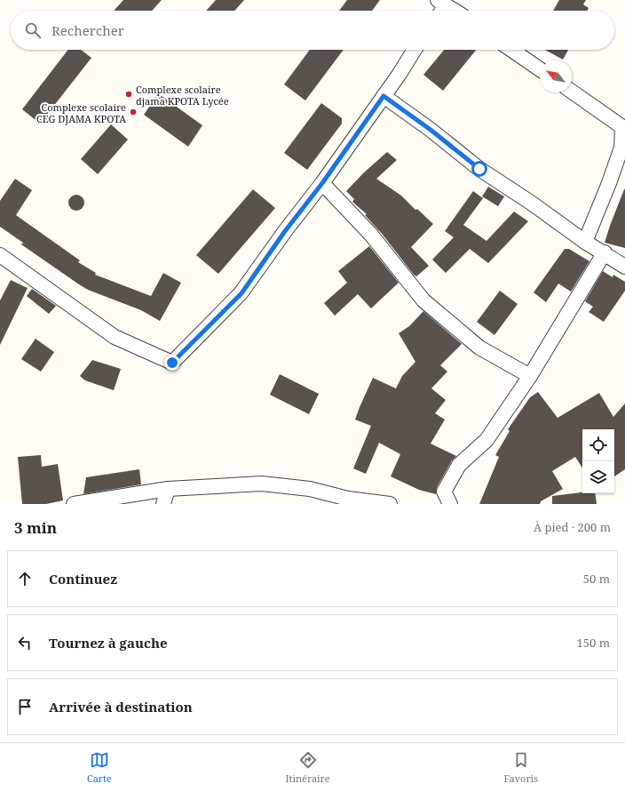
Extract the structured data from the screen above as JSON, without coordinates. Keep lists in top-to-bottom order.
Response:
{
  "places": ["Complexe scolaire djama KPOTA Lycée", "Complexe scolaire CEG DJAMA KPOTA"],
  "north": "top left",
  "page": {
    "search": "Rechercher",
    "heading": ["3 min", "À pied · 200 m"],
    "list": [
      ["Continuez", "50 m"],
      ["Tournez à gauche", "150 m"],
      "Arrivée à destination"
    ],
    "nav": ["Carte", "Itinéraire", "Favoris"]
  }
}
